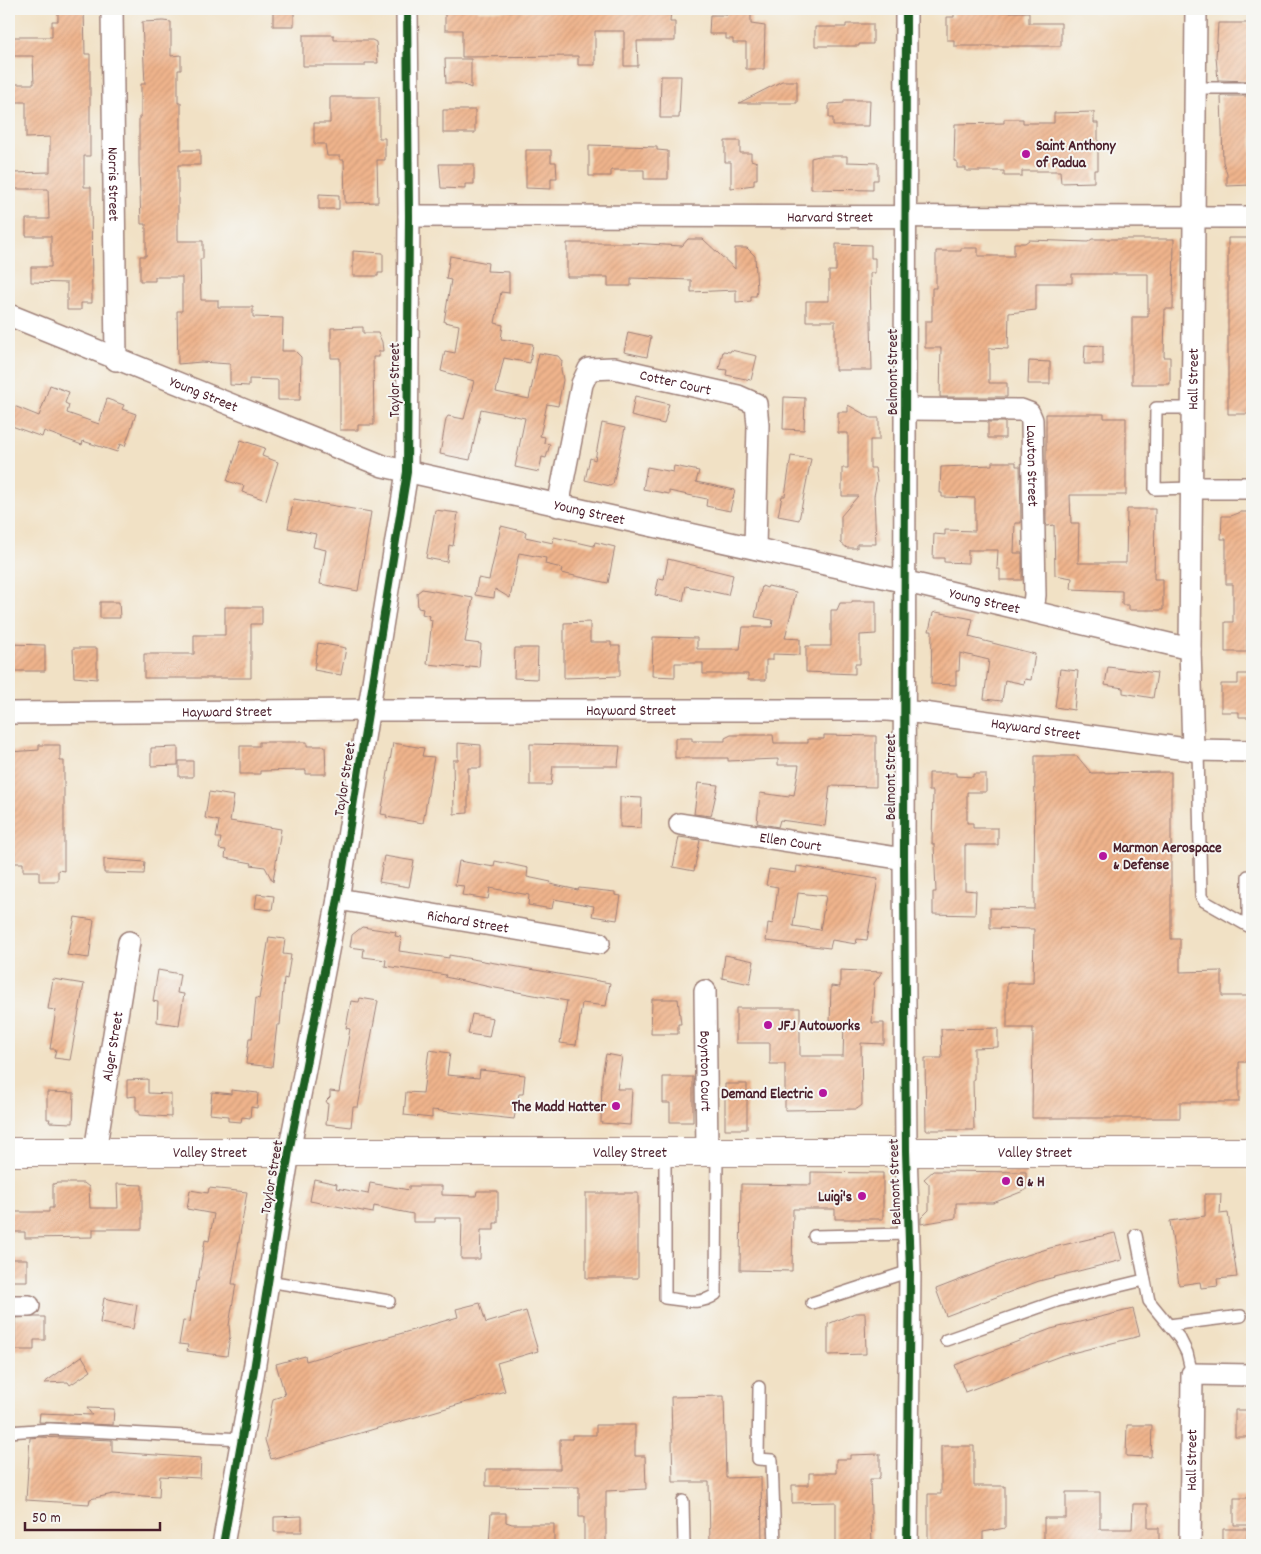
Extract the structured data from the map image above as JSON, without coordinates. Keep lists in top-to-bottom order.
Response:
{
  "streets": {
    "main road": ["Valley Street"],
    "street": [
      "Norris Street",
      "Harvard Street",
      "Belmont Street",
      "Hall Street",
      "Taylor Street",
      "Cotter Court",
      "Young Street",
      "Lawton Street",
      "Hayward Street",
      "Ellen Court",
      "Richard Street",
      "Alger Street",
      "Boynton Court"
    ]
  },
  "crossings": [
    ["Norris Street", "Young Street"],
    ["Harvard Street", "Belmont Street"],
    ["Harvard Street", "Hall Street"],
    ["Harvard Street", "Taylor Street"],
    ["Belmont Street", "Young Street"],
    ["Belmont Street", "Lawton Street"],
    ["Belmont Street", "Hayward Street"],
    ["Belmont Street", "Ellen Court"],
    ["Belmont Street", "Valley Street"],
    ["Hall Street", "Young Street"],
    ["Hall Street", "Hayward Street"],
    ["Taylor Street", "Young Street"],
    ["Taylor Street", "Hayward Street"],
    ["Taylor Street", "Richard Street"],
    ["Taylor Street", "Valley Street"],
    ["Cotter Court", "Young Street"],
    ["Young Street", "Lawton Street"],
    ["Alger Street", "Valley Street"],
    ["Boynton Court", "Valley Street"]
  ],
  "places": [
    "Saint Anthony of Padua",
    "Marmon Aerospace & Defense",
    "JFJ Autoworks",
    "Demand Electric",
    "The Madd Hatter",
    "G & H",
    "Luigi's"
  ],
  "scale_bar": "50 m"
}
